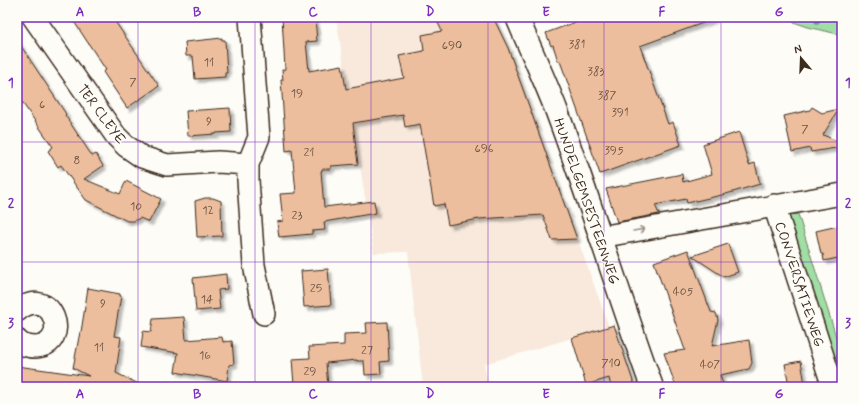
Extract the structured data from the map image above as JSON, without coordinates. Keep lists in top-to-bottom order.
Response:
{
  "streets": {
    "main road": ["HUNDELGEMSESTEENWEG"],
    "street": ["TER CLEYE", "CONVERSATIEWEG"]
  },
  "house_numbers": [
    "381",
    "690",
    "11",
    "383",
    "7",
    "19",
    "387",
    "6",
    "391",
    "9",
    "7",
    "696",
    "395",
    "21",
    "8",
    "10",
    "12",
    "23",
    "25",
    "405",
    "14",
    "9",
    "11",
    "27",
    "16",
    "710",
    "407",
    "29"
  ],
  "north": "top",
  "grid": {
    "columns": [
      "A",
      "B",
      "C",
      "D",
      "E",
      "F",
      "G"
    ],
    "rows": ["1", "2", "3"]
  }
}
